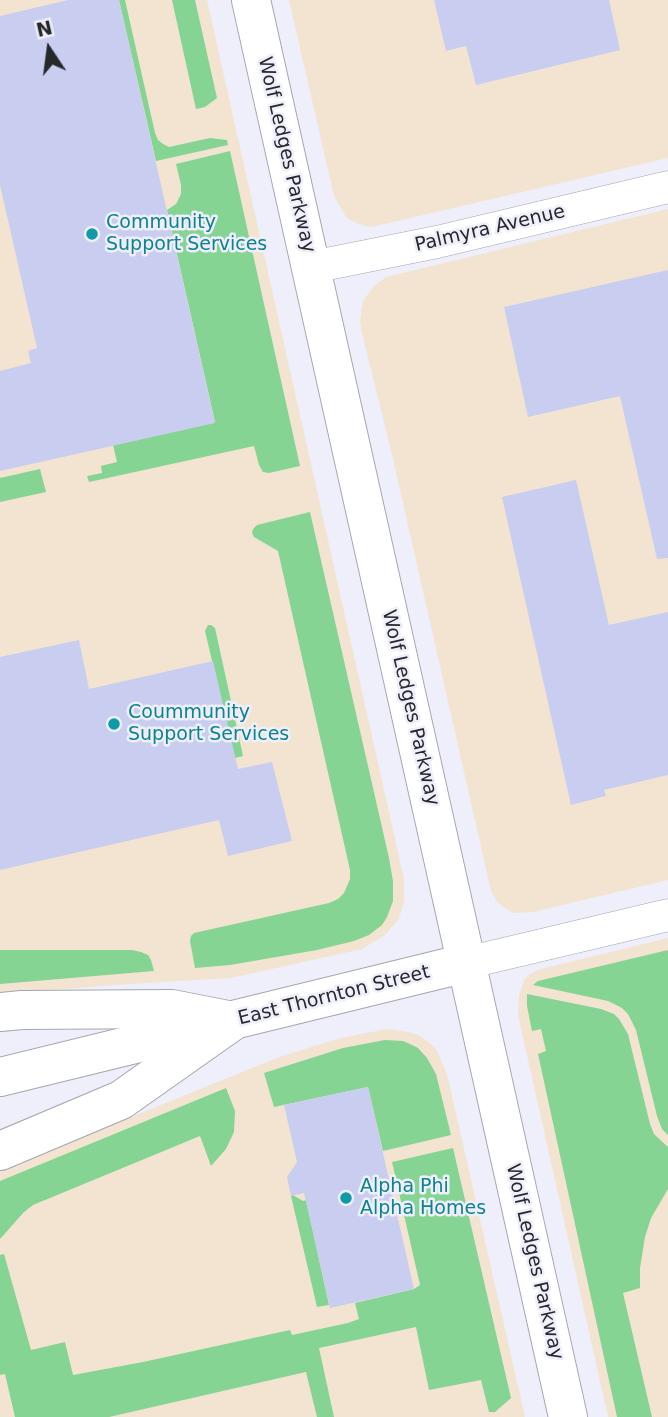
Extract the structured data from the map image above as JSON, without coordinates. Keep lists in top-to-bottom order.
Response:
{
  "streets": {
    "main road": ["Wolf Ledges Parkway", "East Thornton Street"],
    "street": ["Palmyra Avenue"]
  },
  "crossings": [
    ["Wolf Ledges Parkway", "Palmyra Avenue"],
    ["Wolf Ledges Parkway", "East Thornton Street"]
  ],
  "places": ["Community Support Services", "Coummunity Support Services", "Alpha Phi Alpha Homes"],
  "north": "top"
}
